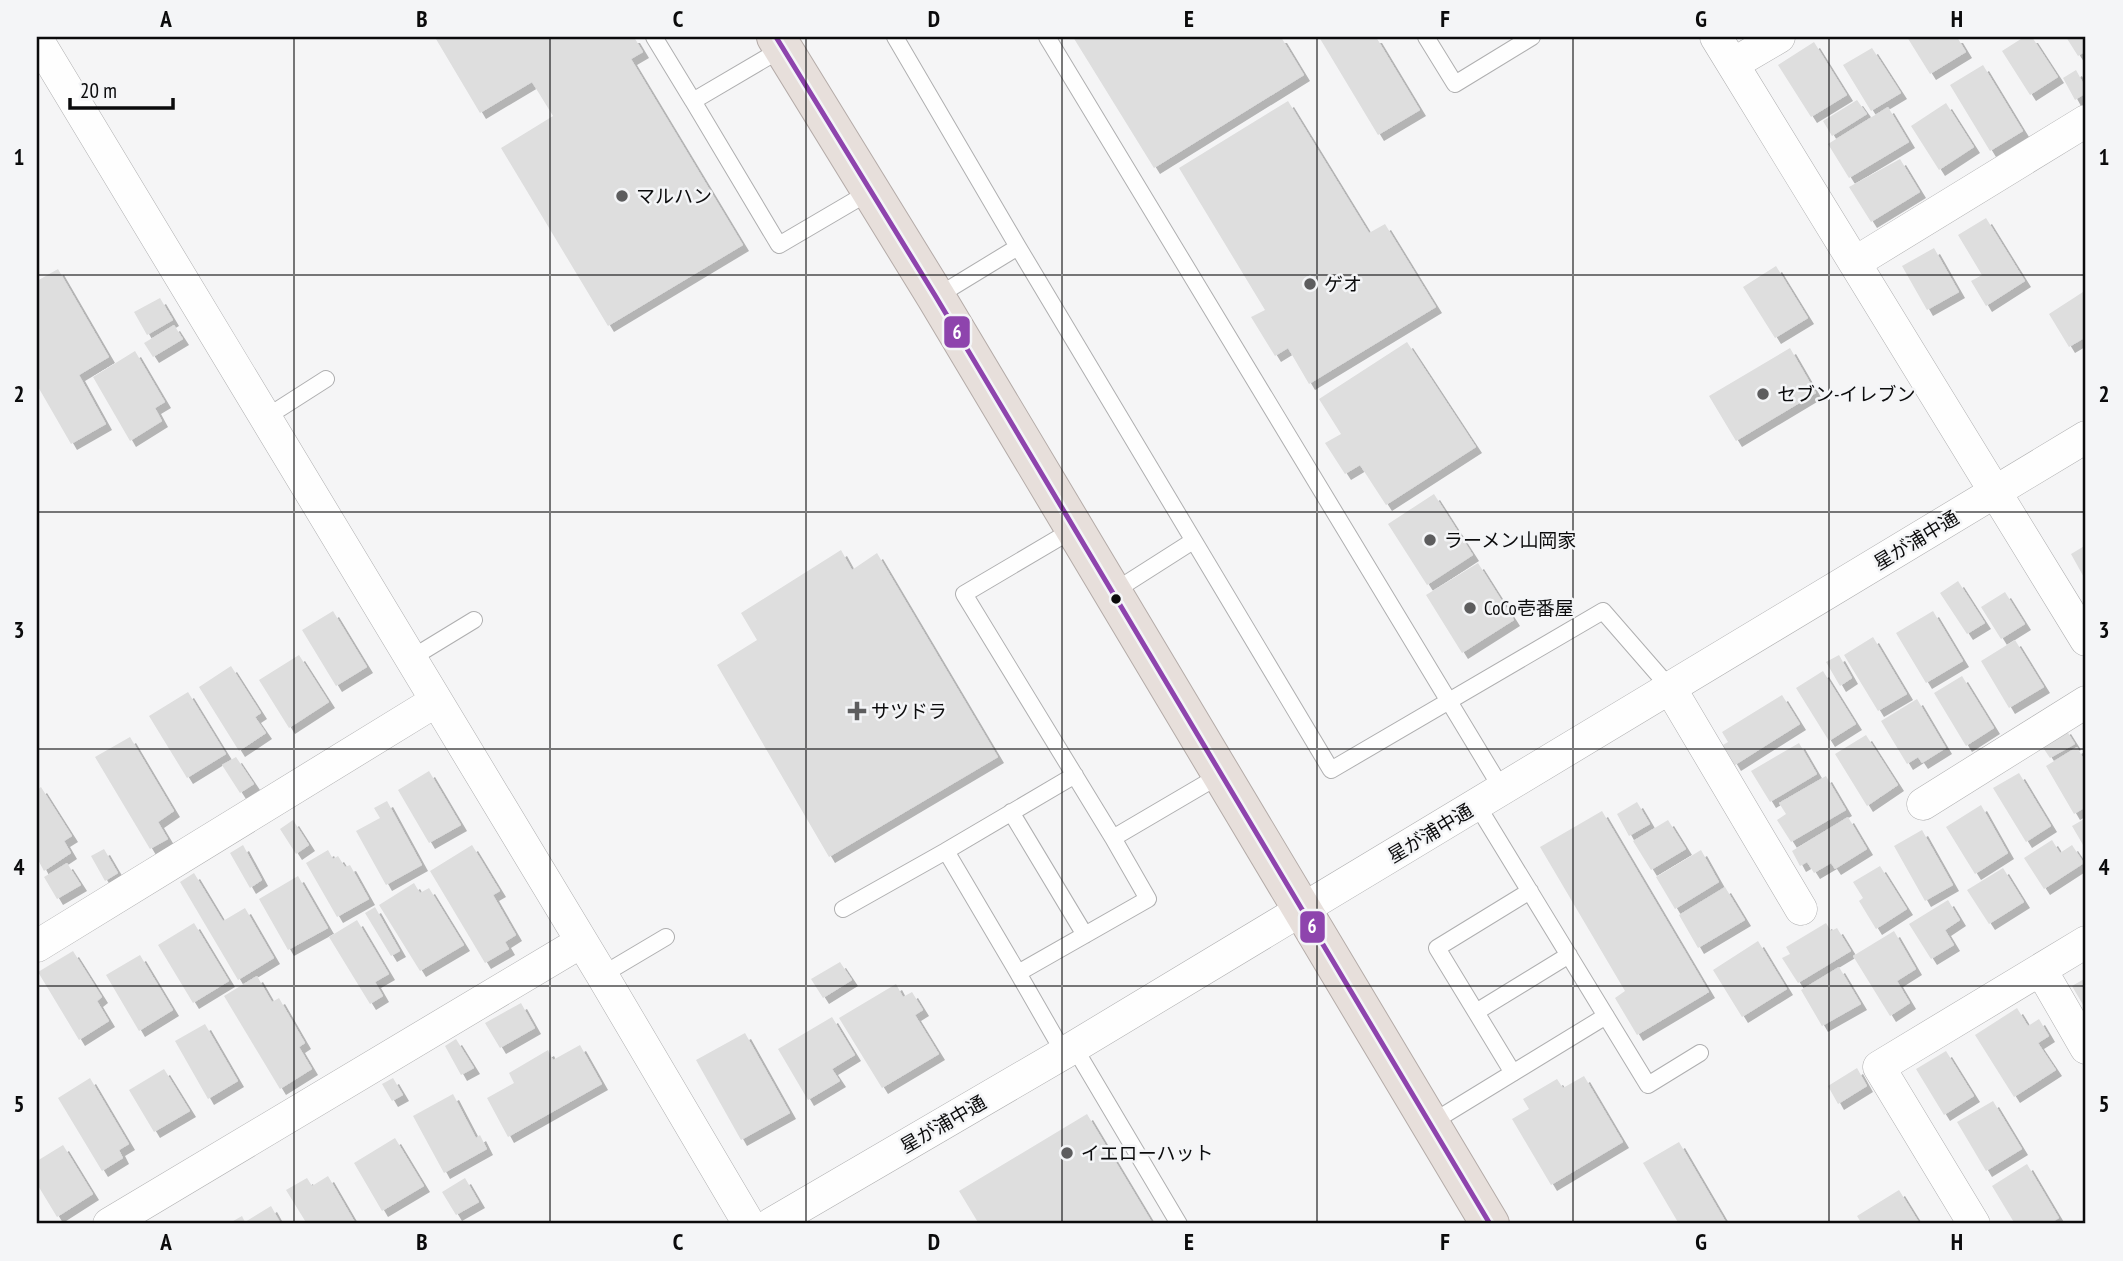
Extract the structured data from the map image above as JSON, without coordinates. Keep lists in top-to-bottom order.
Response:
{
  "streets": {
    "street": ["星が浦中通"]
  },
  "places": {
    "other": [
      "マルハン",
      "ゲオ",
      "セブン-イレブン",
      "ラーメン山岡家",
      "CoCo壱番屋",
      "イエローハット"
    ],
    "health": ["サツドラ"]
  },
  "lines": ["transit line 6"],
  "scale_bar": "20 m",
  "grid": {
    "columns": [
      "A",
      "B",
      "C",
      "D",
      "E",
      "F",
      "G",
      "H"
    ],
    "rows": [
      "1",
      "2",
      "3",
      "4",
      "5"
    ]
  }
}
